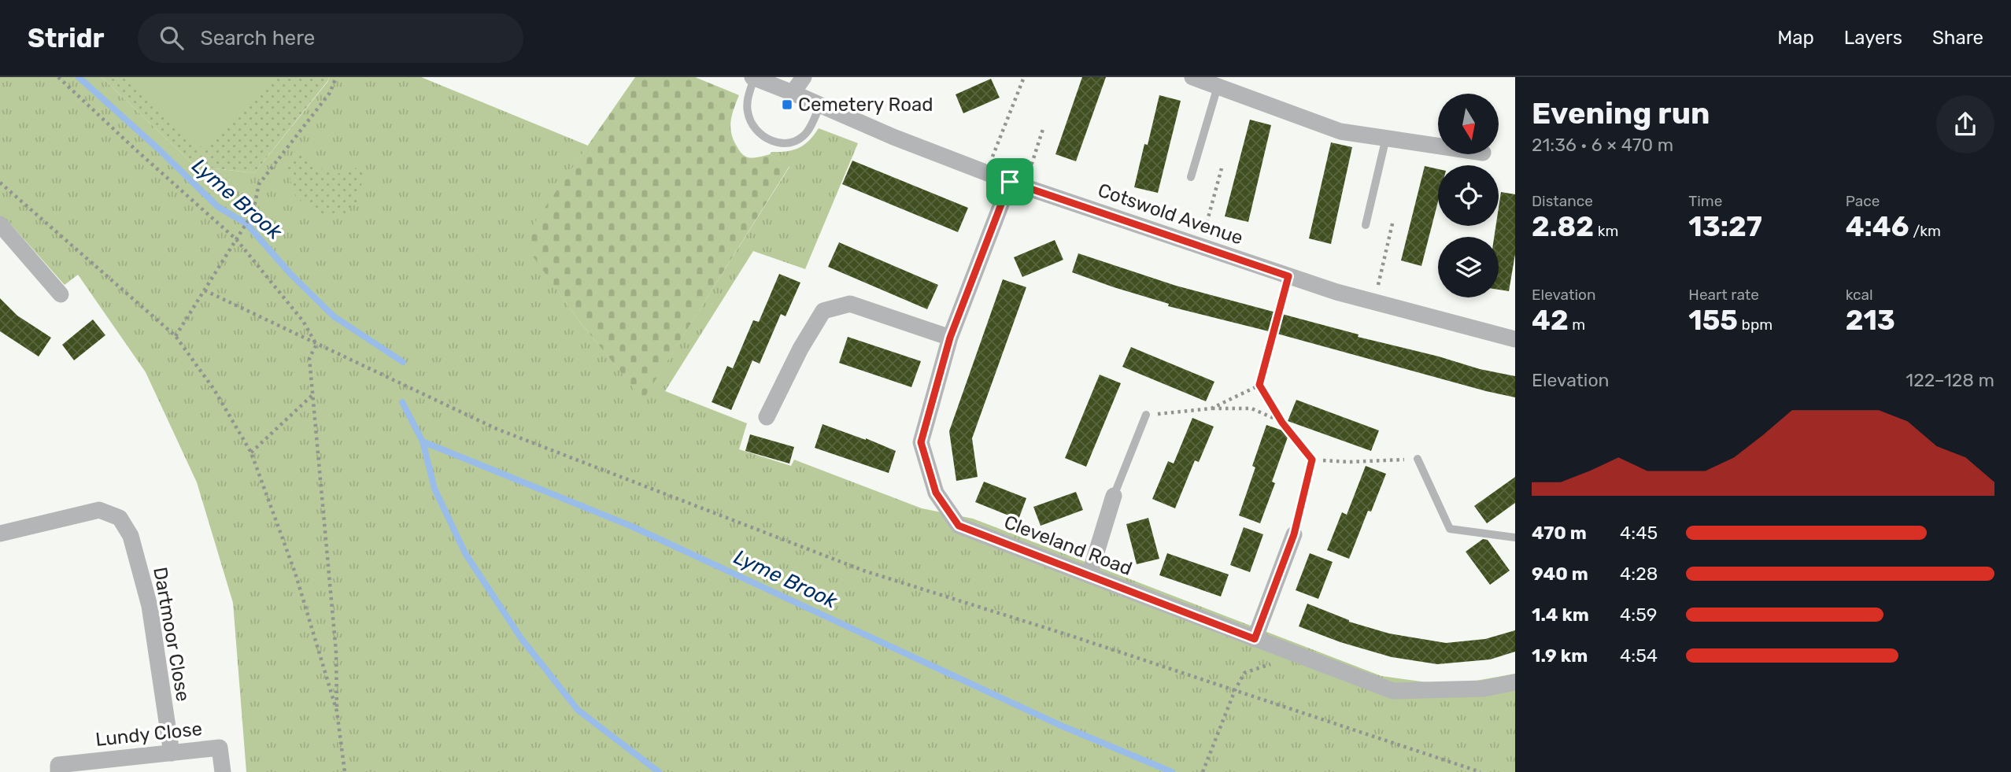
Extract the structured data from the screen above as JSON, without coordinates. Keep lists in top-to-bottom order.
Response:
{
  "streets": {
    "street": [
      "Cotswold Avenue",
      "Cleveland Road",
      "Dartmoor Close",
      "Lundy Close"
    ]
  },
  "crossings": [
    ["Cotswold Avenue", "Cleveland Road"],
    ["Dartmoor Close", "Lundy Close"]
  ],
  "water": ["Lyme Brook"],
  "places": {
    "transit": ["Cemetery Road"]
  },
  "north": "bottom",
  "page": {
    "header": "Stridr",
    "search": "Search here",
    "nav": ["Map", "Layers", "Share"],
    "heading": ["Evening run", "21:36 · 6 × 470 m"],
    "stats": [
      ["Distance", "2.82 km"],
      ["Time", "13:27"],
      ["Pace", "4:46 /km"],
      ["Elevation", "42 m"],
      ["Heart rate", "155 bpm"],
      ["kcal", "213"]
    ],
    "chart": ["Elevation", "122–128 m"],
    "list": [
      {
        "name": "470 m",
        "note": "4:45"
      },
      {
        "name": "940 m",
        "note": "4:28"
      },
      {
        "name": "1.4 km",
        "note": "4:59"
      },
      {
        "name": "1.9 km",
        "note": "4:54"
      }
    ]
  }
}
